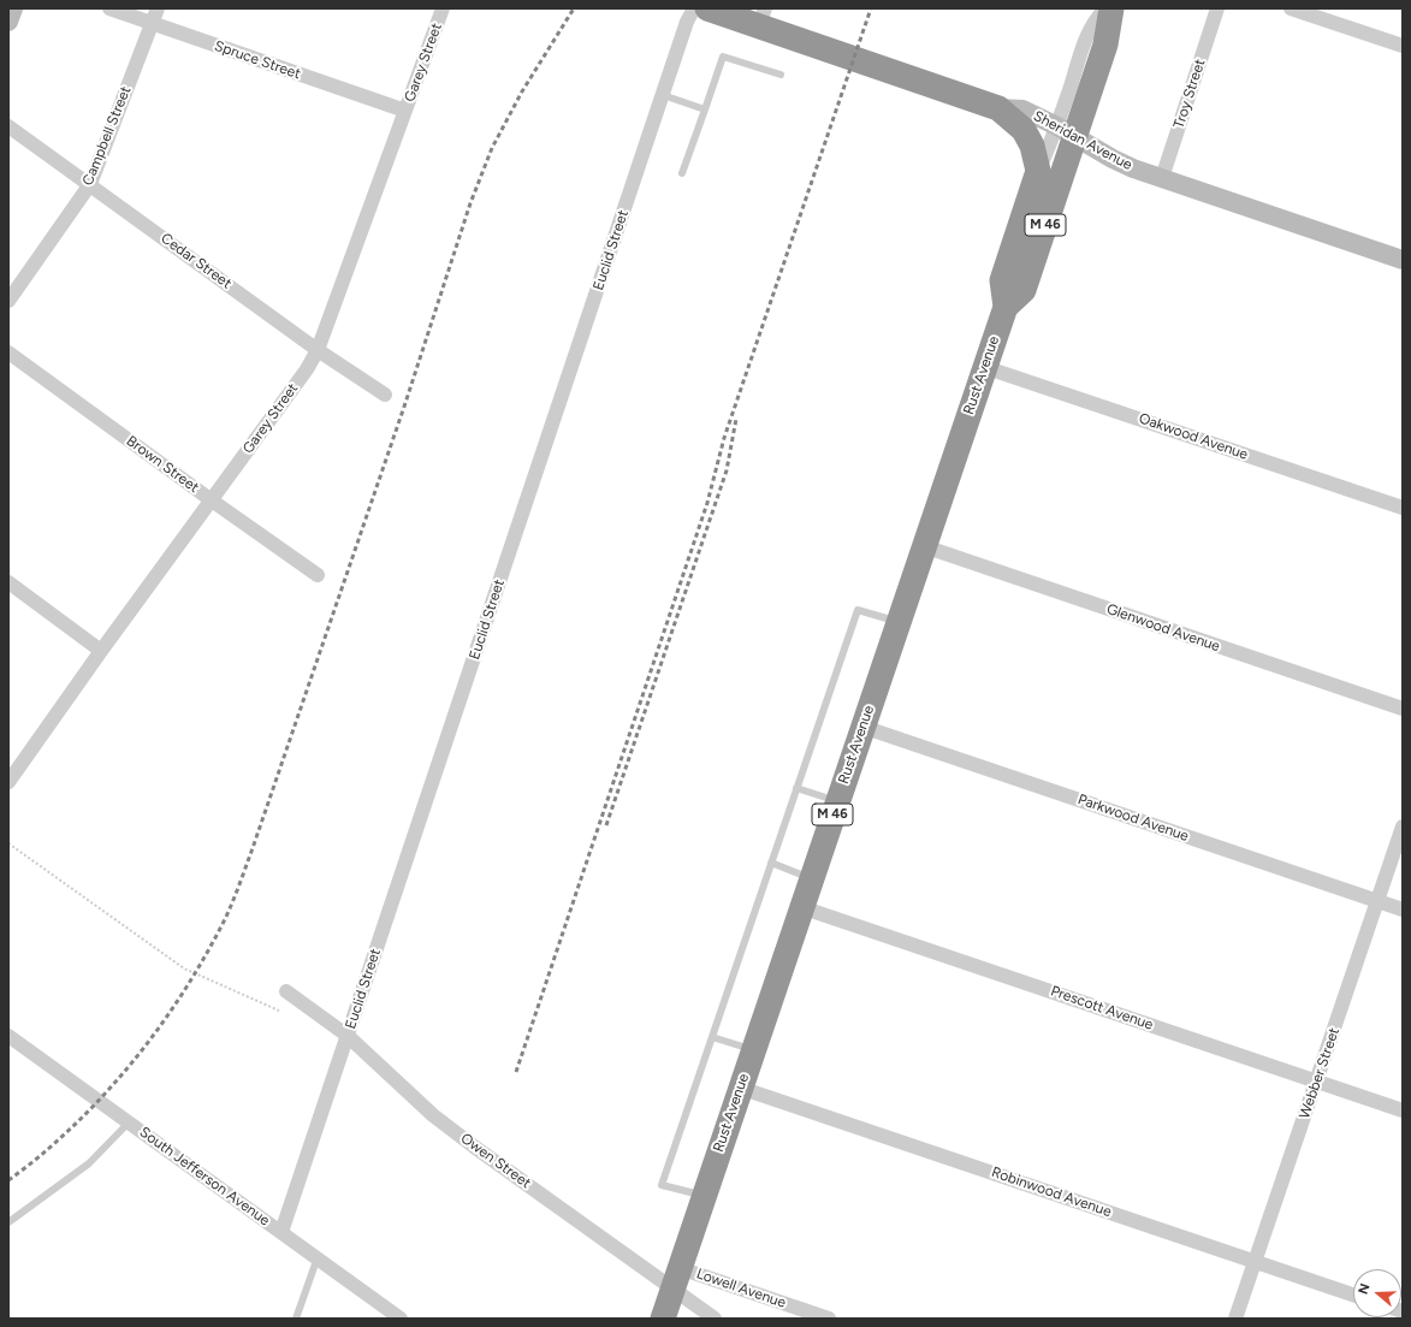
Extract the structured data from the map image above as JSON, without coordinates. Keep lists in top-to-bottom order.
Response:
{
  "streets": {
    "highway": ["Sheridan Avenue", "M 46", "Rust Avenue"],
    "street": [
      "Spruce Street",
      "Garey Street",
      "Troy Street",
      "Campbell Street",
      "Euclid Street",
      "Cedar Street",
      "Oakwood Avenue",
      "Brown Street",
      "Glenwood Avenue",
      "Parkwood Avenue",
      "Prescott Avenue",
      "Webber Street",
      "Owen Street",
      "South Jefferson Avenue",
      "Robinwood Avenue",
      "Lowell Avenue"
    ]
  },
  "crossings": [
    ["Spruce Street", "Garey Street"],
    ["Spruce Street", "Campbell Street"],
    ["Garey Street", "Cedar Street"],
    ["Garey Street", "Brown Street"],
    ["Troy Street", "Sheridan Avenue"],
    ["Campbell Street", "Cedar Street"],
    ["Sheridan Avenue", "Rust Avenue"],
    ["Euclid Street", "Owen Street"],
    ["Euclid Street", "South Jefferson Avenue"],
    ["Rust Avenue", "Oakwood Avenue"],
    ["Rust Avenue", "Glenwood Avenue"],
    ["Rust Avenue", "Parkwood Avenue"],
    ["Rust Avenue", "Prescott Avenue"],
    ["Rust Avenue", "Owen Street"],
    ["Rust Avenue", "Robinwood Avenue"],
    ["Rust Avenue", "Lowell Avenue"],
    ["Parkwood Avenue", "Webber Street"],
    ["Prescott Avenue", "Webber Street"],
    ["Webber Street", "Robinwood Avenue"],
    ["Owen Street", "Lowell Avenue"]
  ],
  "north": "left"
}
